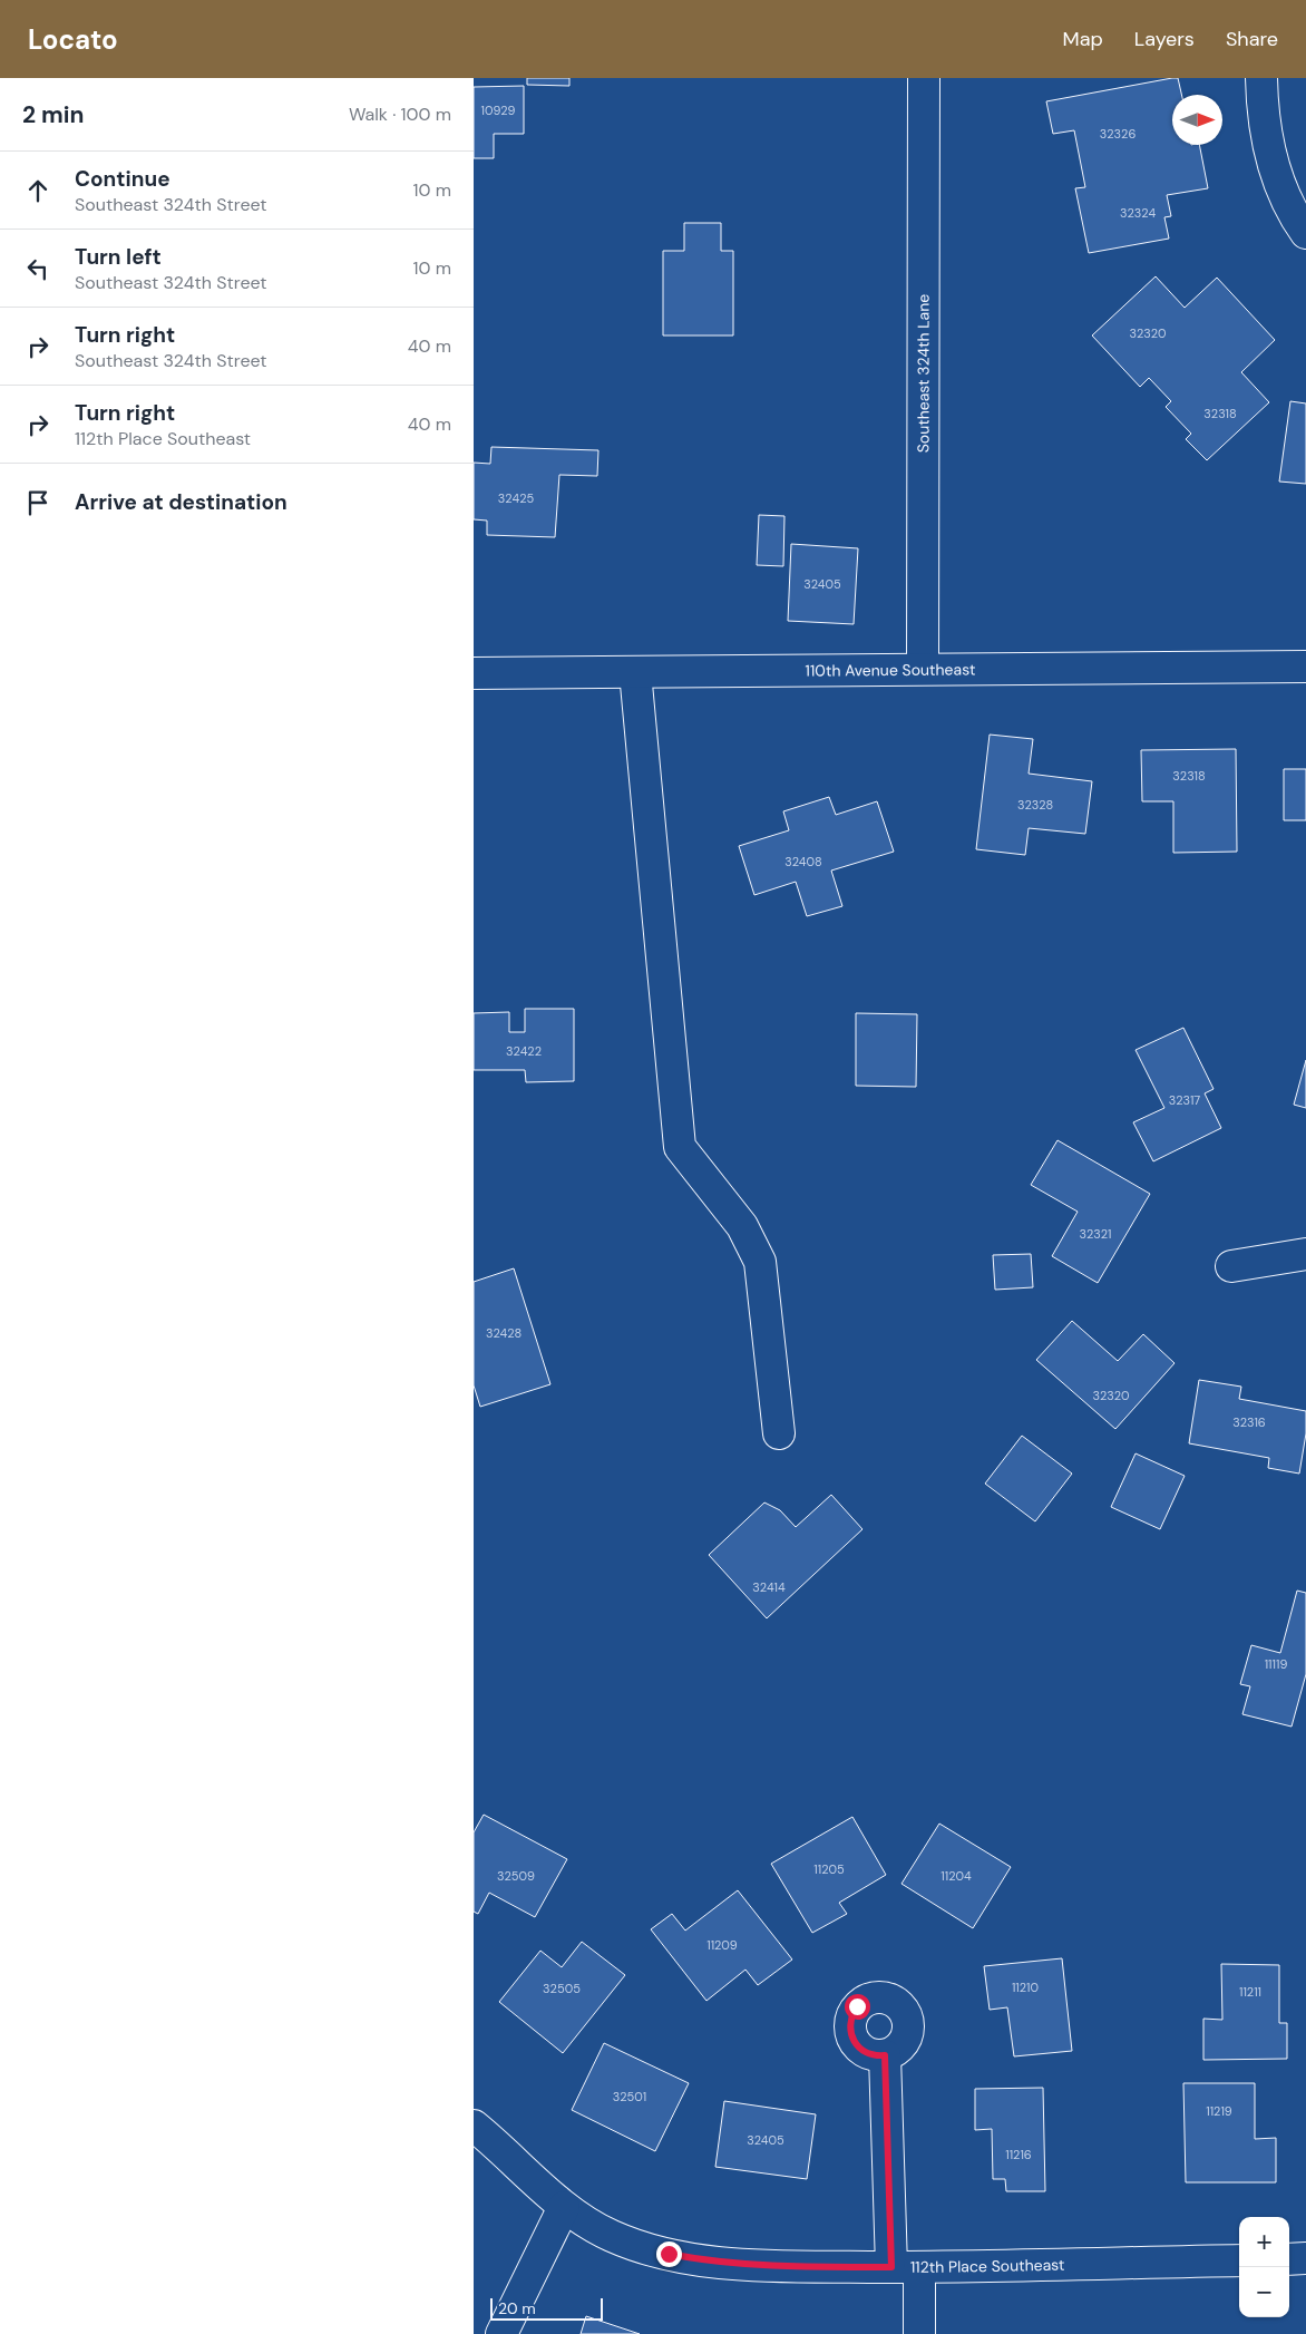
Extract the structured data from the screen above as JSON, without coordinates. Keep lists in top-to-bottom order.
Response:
{
  "streets": {
    "street": ["Southeast 324th Lane", "110th Avenue Southeast", "112th Place Southeast"]
  },
  "crossings": [
    ["Southeast 324th Lane", "110th Avenue Southeast"]
  ],
  "house_numbers": [
    "10929",
    "32326",
    "32324",
    "32320",
    "32318",
    "32425",
    "32405",
    "32318",
    "32328",
    "32408",
    "32422",
    "32317",
    "32321",
    "32428",
    "32320",
    "32316",
    "32414",
    "11119",
    "11205",
    "32509",
    "11204",
    "11209",
    "11210",
    "32505",
    "11211",
    "32501",
    "11219",
    "32405",
    "11216"
  ],
  "scale_bar": "20 m",
  "north": "right",
  "page": {
    "header": "Locato",
    "nav": ["Map", "Layers", "Share"],
    "heading": ["2 min", "Walk · 100 m"],
    "list": [
      ["Continue", "Southeast 324th Street", "10 m"],
      ["Turn left", "Southeast 324th Street", "10 m"],
      ["Turn right", "Southeast 324th Street", "40 m"],
      ["Turn right", "112th Place Southeast", "40 m"],
      "Arrive at destination"
    ],
    "map_buttons": ["+", "−"],
    "scale": "20 m"
  }
}
